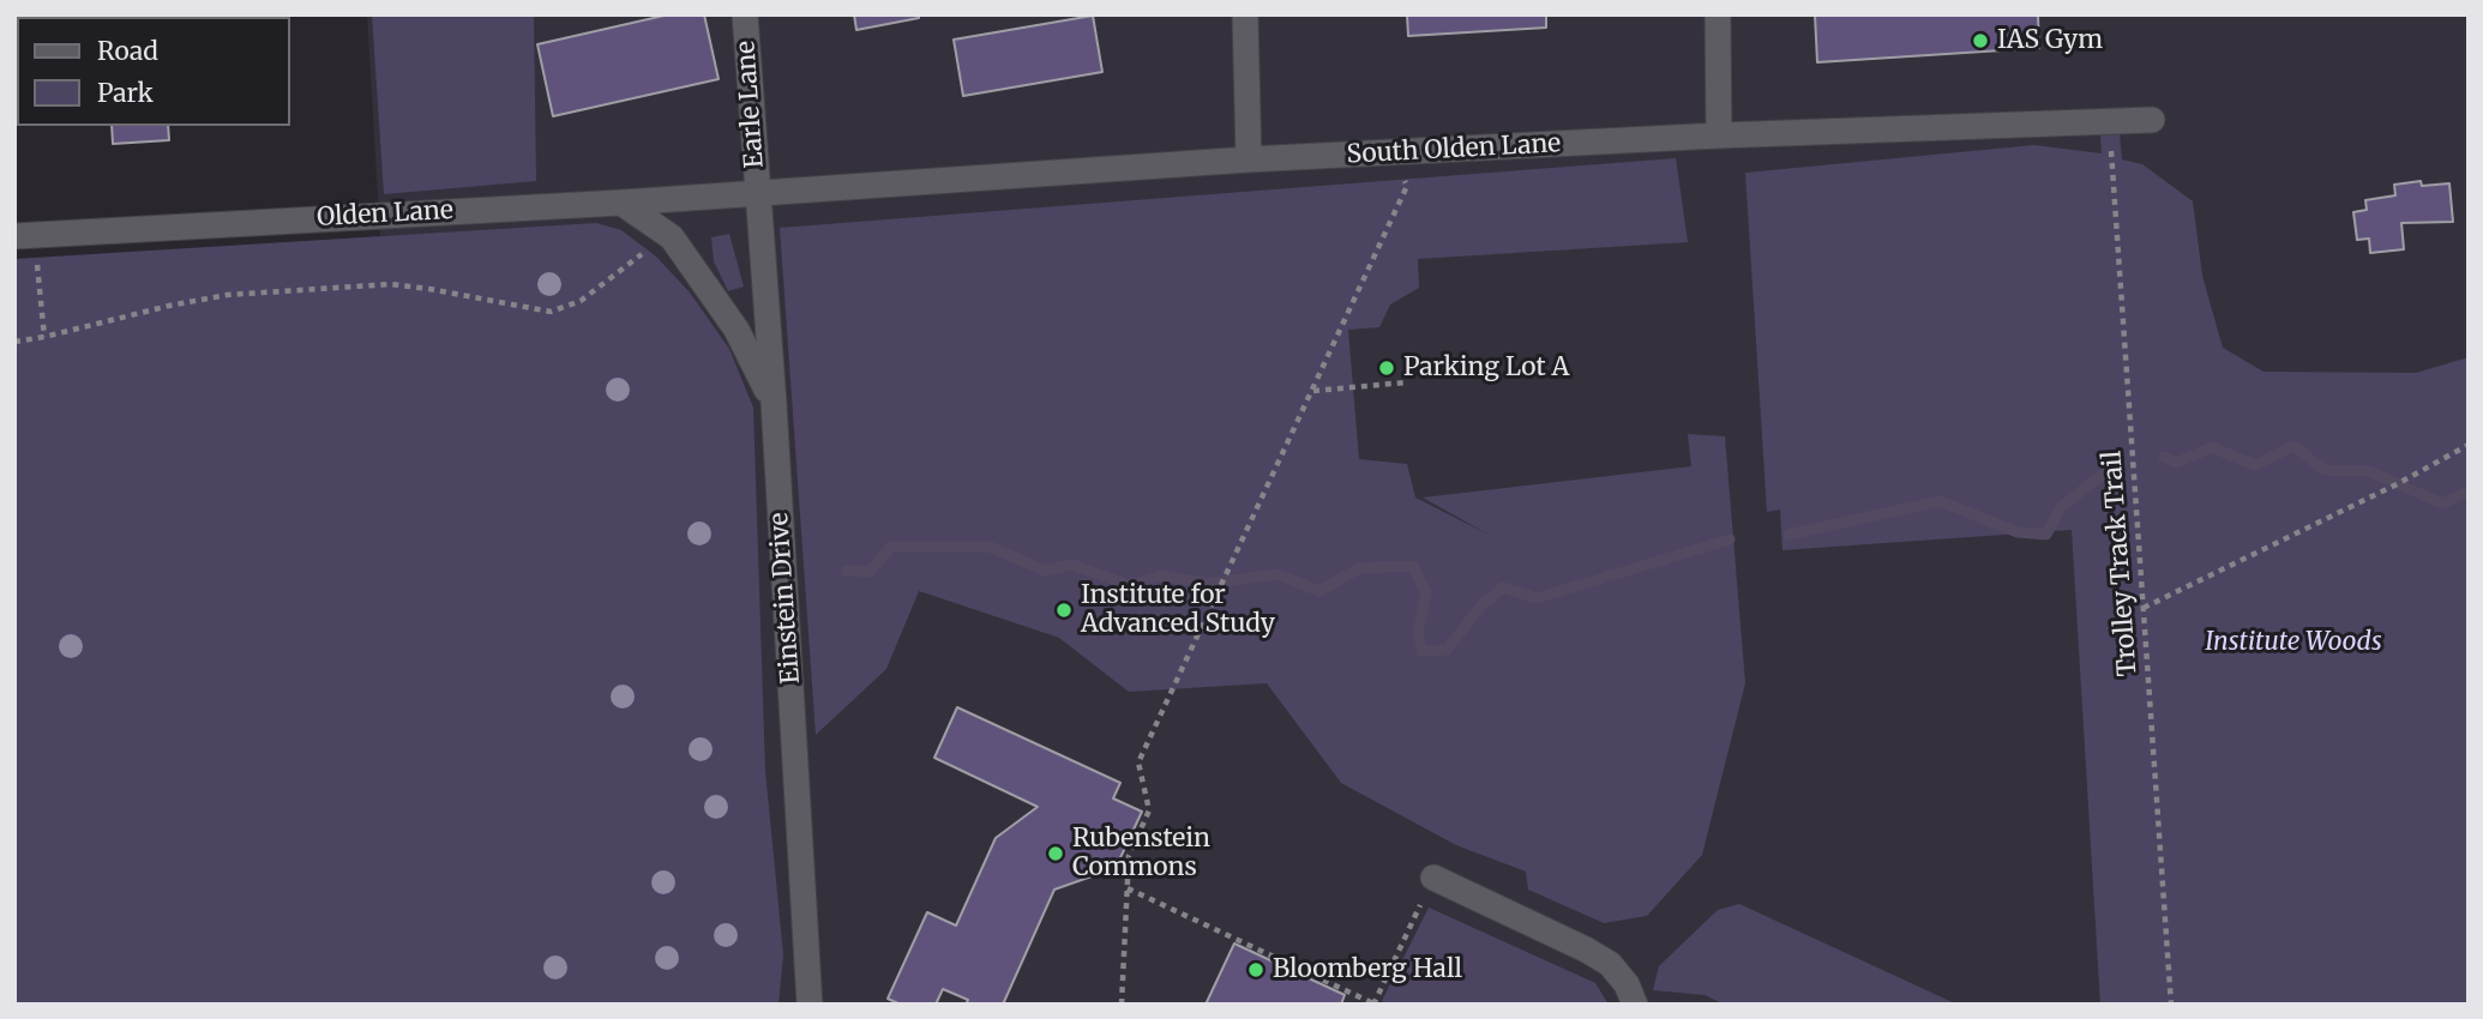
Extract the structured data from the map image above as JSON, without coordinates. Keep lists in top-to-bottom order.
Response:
{
  "streets": {
    "street": [
      "Earle Lane",
      "South Olden Lane",
      "Olden Lane",
      "Einstein Drive"
    ],
    "path": ["Trolley Track Trail"]
  },
  "crossings": [
    ["Earle Lane", "South Olden Lane"],
    ["Earle Lane", "Olden Lane"],
    ["Earle Lane", "Einstein Drive"],
    ["South Olden Lane", "Olden Lane"],
    ["South Olden Lane", "Trolley Track Trail"],
    ["South Olden Lane", "Einstein Drive"],
    ["Olden Lane", "Einstein Drive"]
  ],
  "parks": ["Institute Woods"],
  "places": [
    "IAS Gym",
    "Parking Lot A",
    "Institute for Advanced Study",
    "Rubenstein Commons",
    "Bloomberg Hall"
  ],
  "legend": ["Road", "Park"]
}
